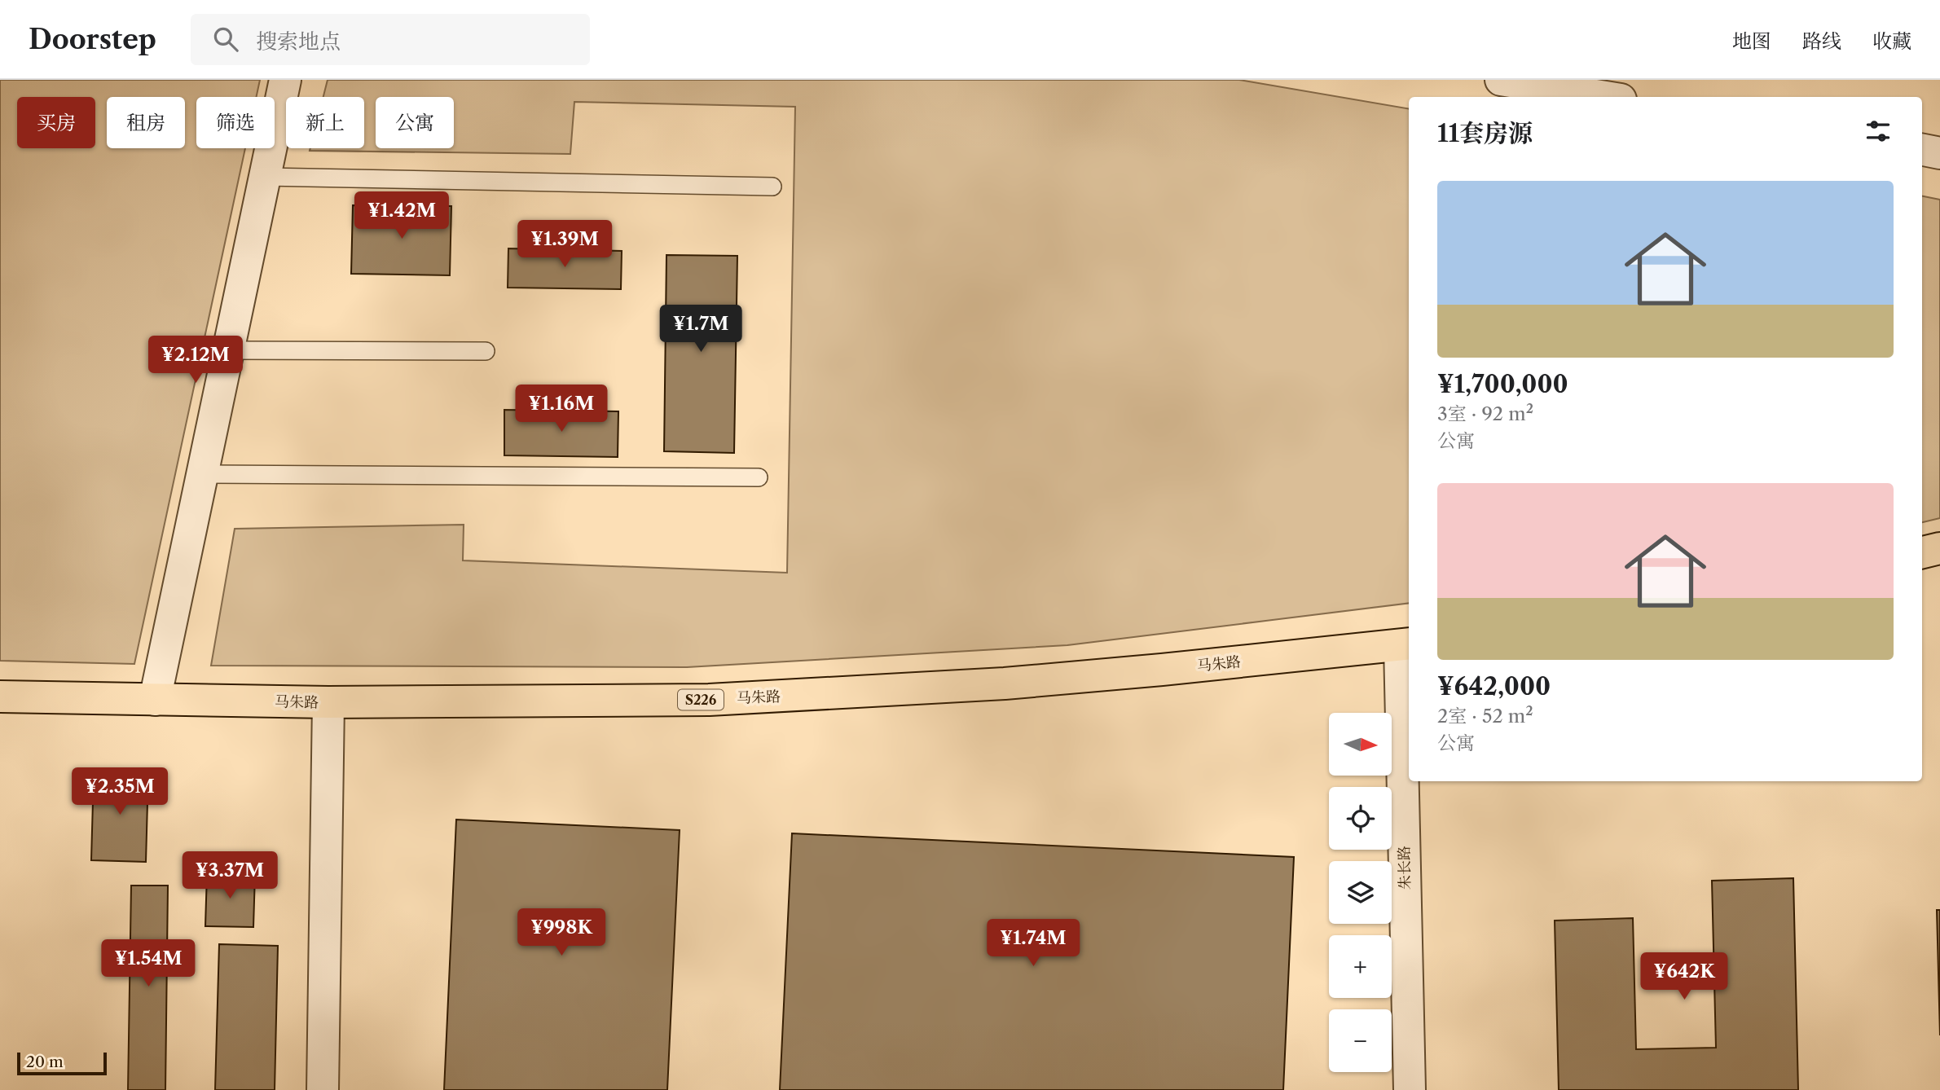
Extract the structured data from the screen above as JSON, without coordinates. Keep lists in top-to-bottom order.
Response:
{
  "streets": {
    "main road": ["马朱路", "S226"],
    "street": ["朱长路"]
  },
  "crossings": [
    ["马朱路", "朱长路"]
  ],
  "scale_bar": "20 m",
  "north": "right",
  "page": {
    "header": "Doorstep",
    "search": "搜索地点",
    "nav": ["地图", "路线", "收藏"],
    "chip": [
      "买房",
      "租房",
      "筛选",
      "新上",
      "公寓"
    ],
    "heading": "11套房源",
    "list": [
      {
        "name": "¥1,700,000",
        "note": "3室 · 92 m² · 公寓"
      },
      {
        "name": "¥642,000",
        "note": "2室 · 52 m² · 公寓"
      }
    ],
    "price": [
      "¥1.42M",
      "¥1.39M",
      "¥1.7M",
      "¥2.12M",
      "¥1.16M",
      "¥2.35M",
      "¥3.37M",
      "¥998K",
      "¥1.74M",
      "¥1.54M",
      "¥642K"
    ],
    "map_buttons": ["+", "−"],
    "scale": "20 m"
  }
}
